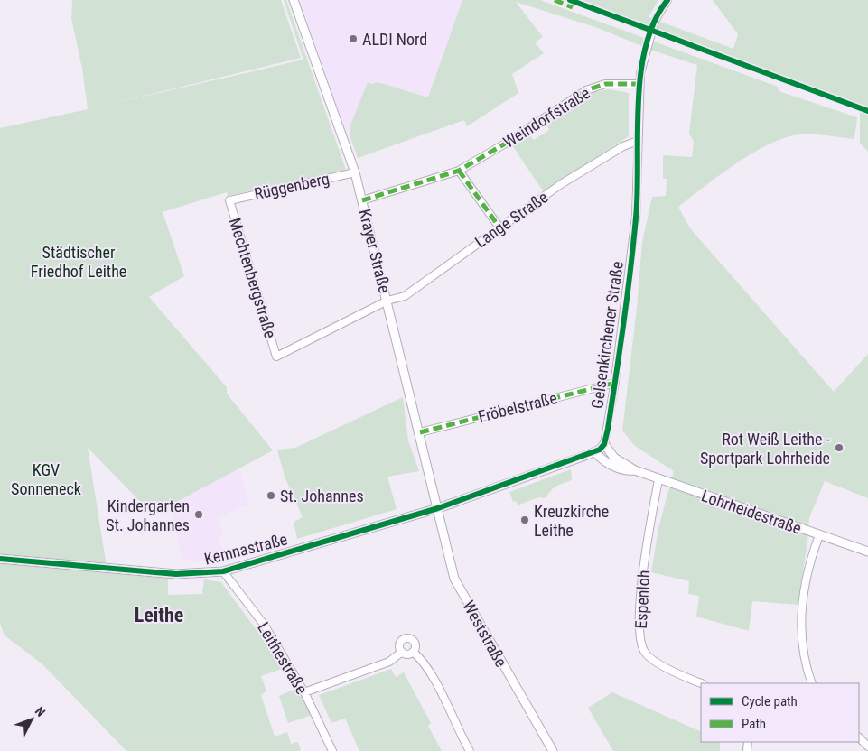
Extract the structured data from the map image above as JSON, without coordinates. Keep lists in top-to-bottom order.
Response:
{
  "streets": {
    "street": [
      "Weindorfstraße",
      "Rüggenberg",
      "Lange Straße",
      "Krayer Straße",
      "Mechtenbergstraße",
      "Gelsenkirchener Straße",
      "Fröbelstraße",
      "Lohrheidestraße",
      "Kemnastraße",
      "Espenloh",
      "Weststraße",
      "Leithestraße"
    ]
  },
  "crossings": [
    ["Weindorfstraße", "Krayer Straße"],
    ["Weindorfstraße", "Gelsenkirchener Straße"],
    ["Rüggenberg", "Krayer Straße"],
    ["Rüggenberg", "Mechtenbergstraße"],
    ["Lange Straße", "Krayer Straße"],
    ["Lange Straße", "Mechtenbergstraße"],
    ["Lange Straße", "Gelsenkirchener Straße"],
    ["Krayer Straße", "Fröbelstraße"],
    ["Krayer Straße", "Kemnastraße"],
    ["Krayer Straße", "Weststraße"],
    ["Gelsenkirchener Straße", "Fröbelstraße"],
    ["Gelsenkirchener Straße", "Lohrheidestraße"],
    ["Lohrheidestraße", "Espenloh"],
    ["Kemnastraße", "Weststraße"],
    ["Kemnastraße", "Leithestraße"]
  ],
  "districts": ["Leithe"],
  "parks": ["Städtischer Friedhof Leithe", "KGV Sonneneck"],
  "places": [
    "ALDI Nord",
    "Rot Weiß Leithe - Sportpark Lohrheide",
    "St. Johannes",
    "Kindergarten St. Johannes",
    "Kreuzkirche Leithe"
  ],
  "legend": ["Cycle path", "Path"],
  "north": "top right"
}
